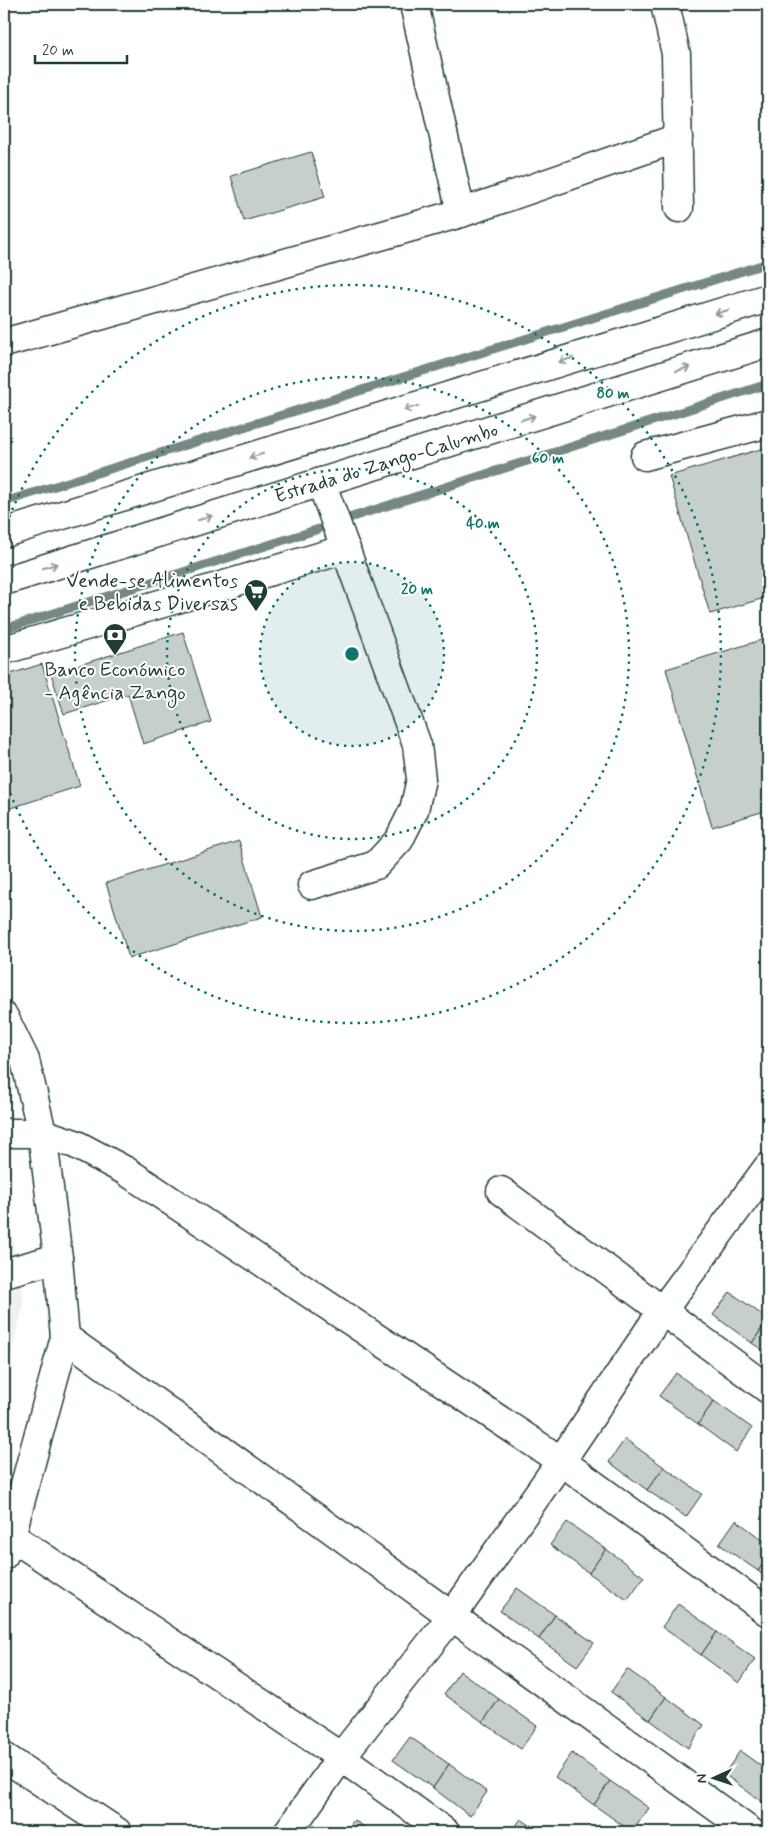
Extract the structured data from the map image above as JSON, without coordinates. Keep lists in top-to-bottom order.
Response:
{
  "streets": {
    "street": ["Estrada do Zango-Calumbo"]
  },
  "places": {
    "supermarket": ["Vende-se Alimentos e Bebidas Diversas"],
    "bank": ["Banco Económico - Agência Zango"]
  },
  "scale_bar": "20 m",
  "north": "left",
  "rings": [
    "80 m",
    "60 m",
    "40 m",
    "20 m"
  ]
}
